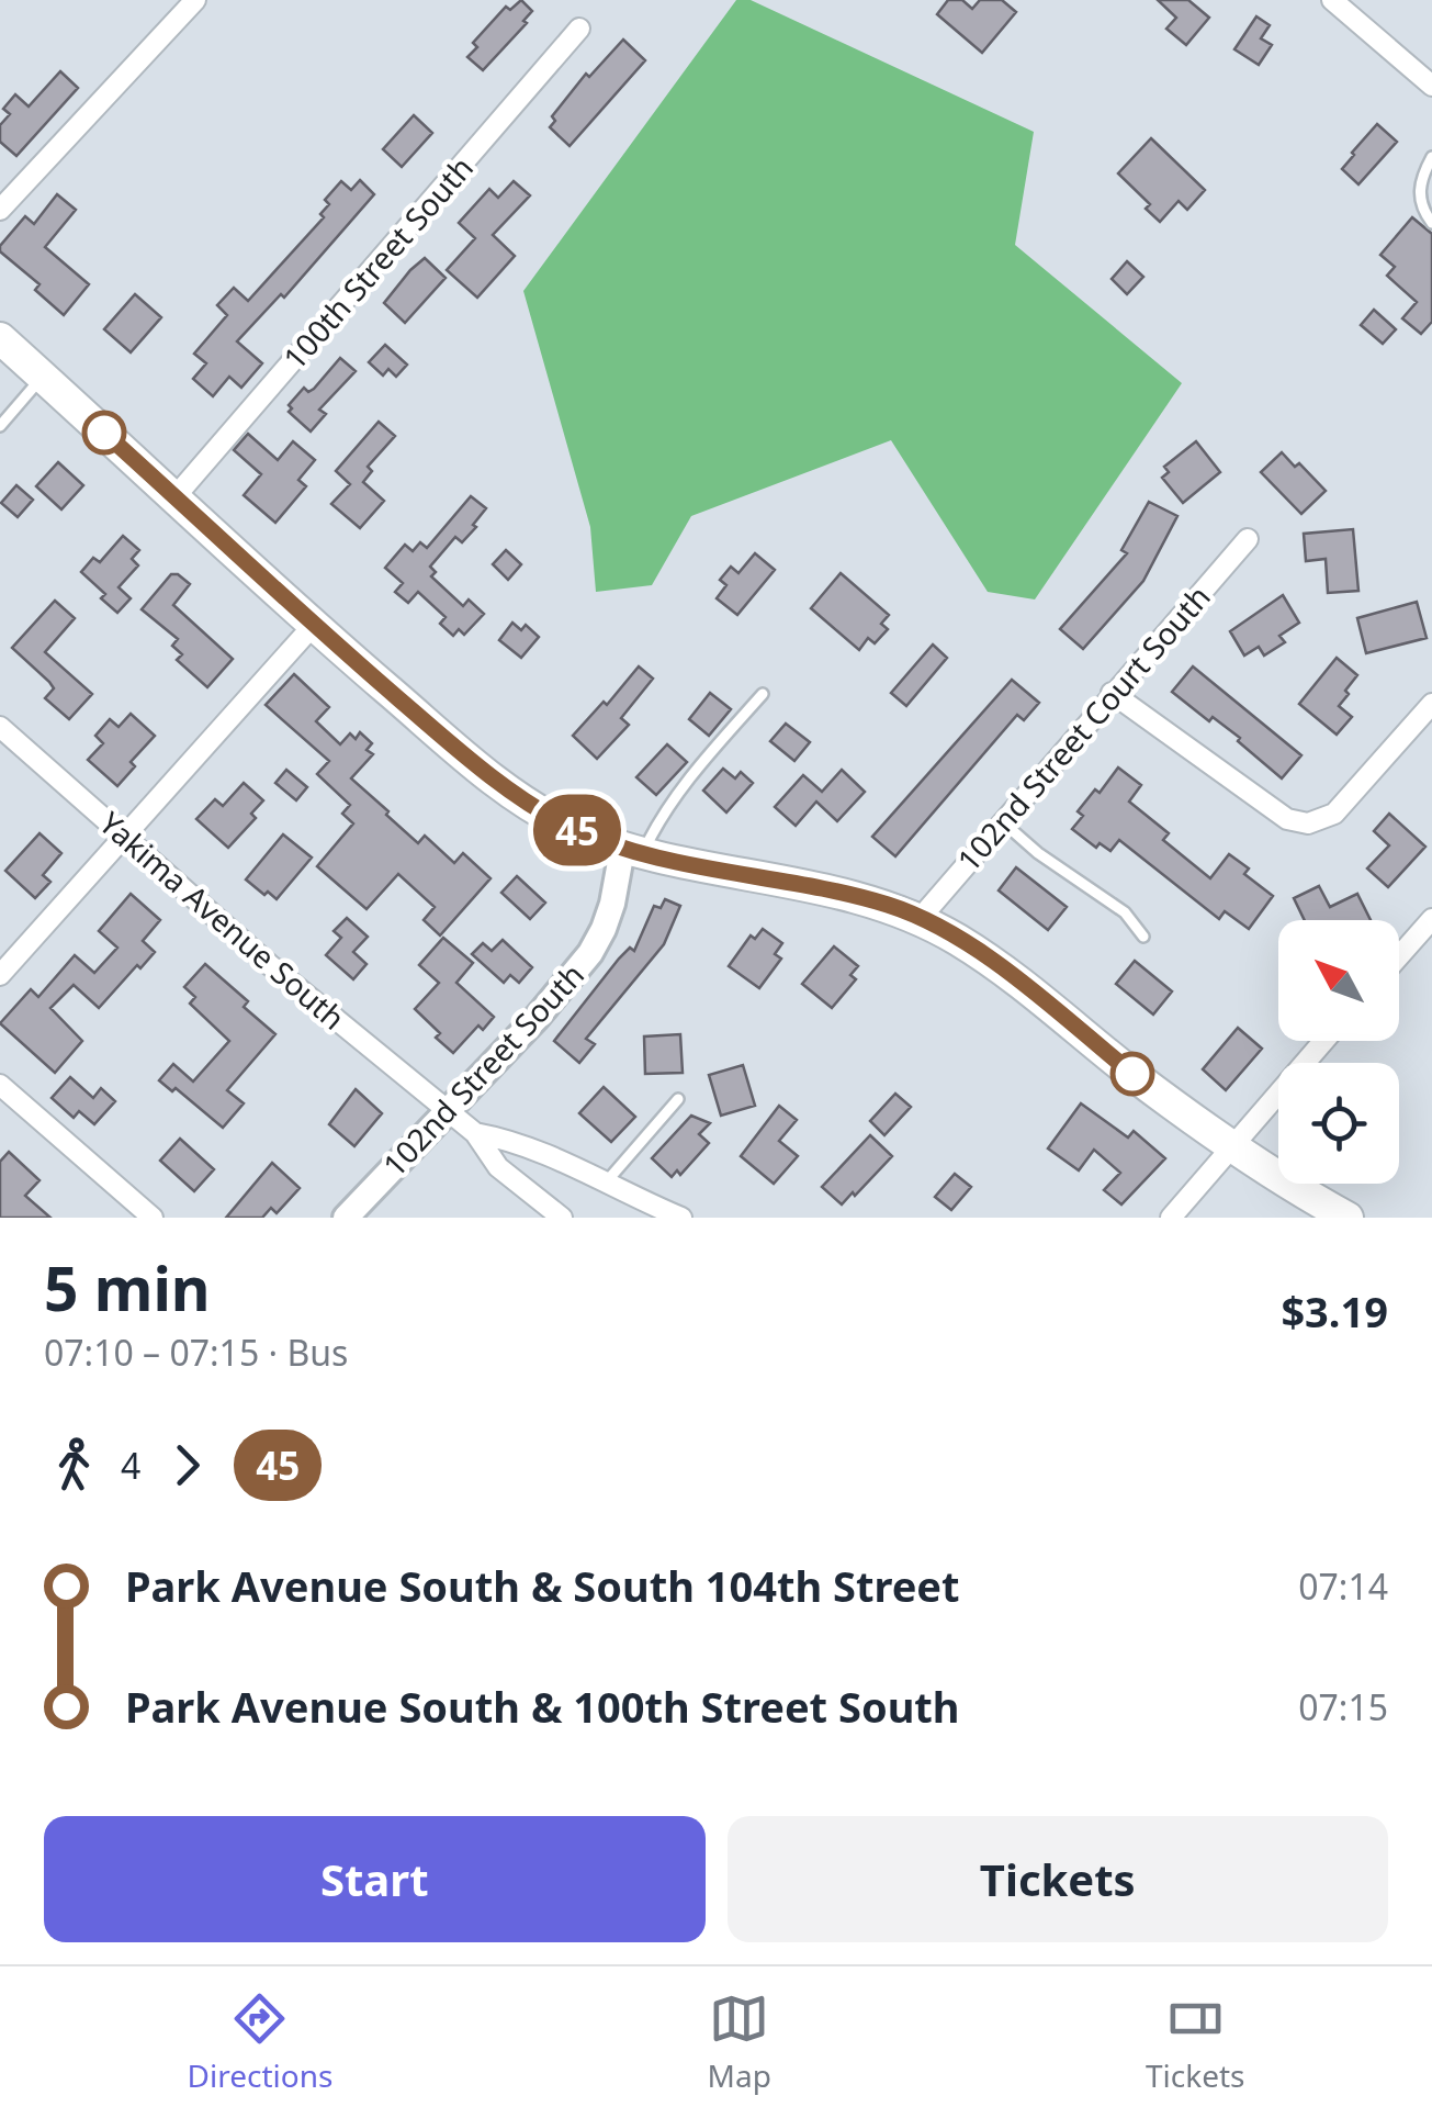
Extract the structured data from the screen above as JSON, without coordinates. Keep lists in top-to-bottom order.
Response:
{
  "streets": {
    "street": [
      "100th Street South",
      "102nd Street Court South",
      "Yakima Avenue South",
      "102nd Street South"
    ]
  },
  "crossings": [
    ["Yakima Avenue South", "102nd Street South"]
  ],
  "lines": ["bus line 45"],
  "north": "top left",
  "page": {
    "on_map": "45",
    "heading": ["5 min", "07:10 – 07:15 · Bus", "$3.19"],
    "legs": ["4", "45"],
    "list": [
      {
        "name": "Park Avenue South & South 104th Street",
        "value": "07:14"
      },
      {
        "name": "Park Avenue South & 100th Street South",
        "value": "07:15"
      }
    ],
    "buttons": ["Start", "Tickets"],
    "tabs": ["Directions", "Map", "Tickets"]
  }
}
